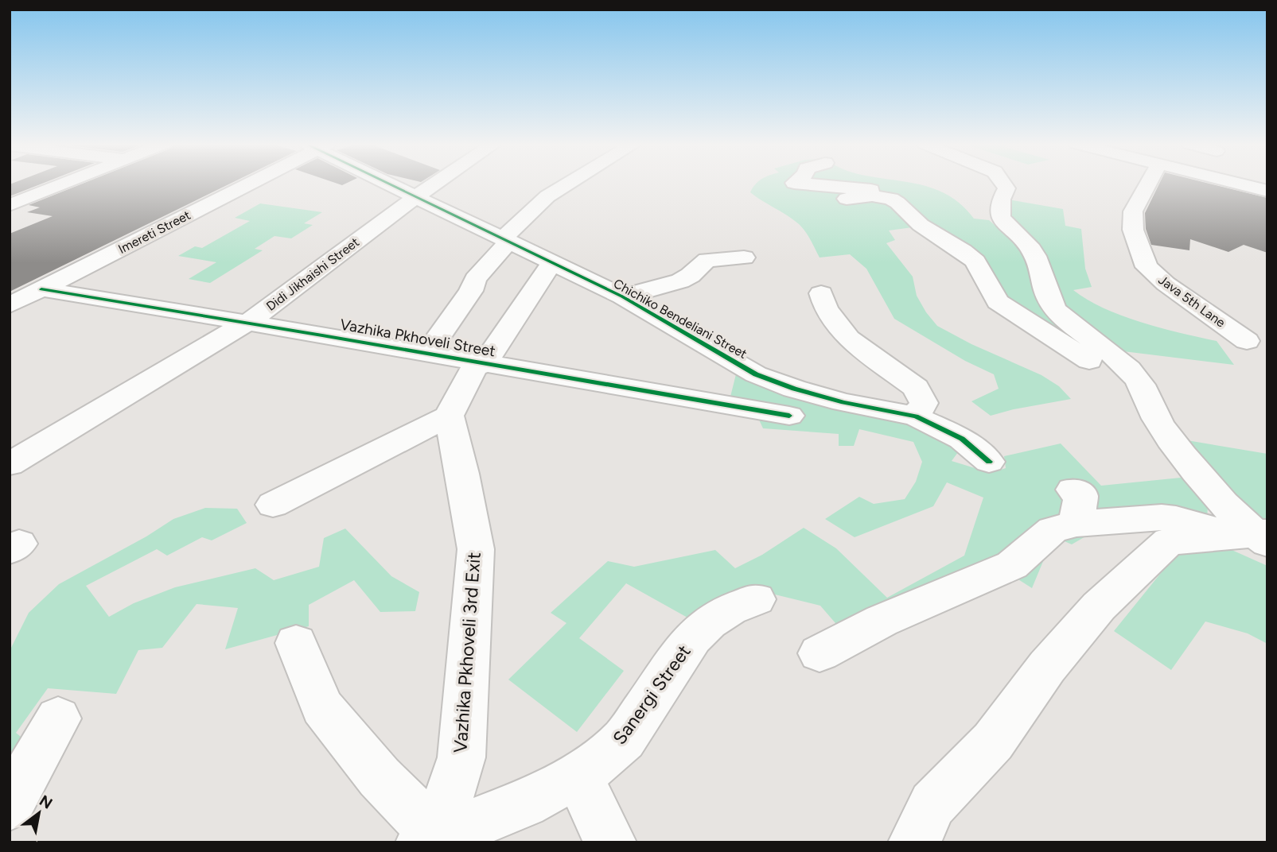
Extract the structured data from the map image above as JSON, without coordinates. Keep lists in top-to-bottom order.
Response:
{
  "streets": {
    "street": [
      "Imereti Street",
      "Didi Jikhaishi Street",
      "Java 5th Lane",
      "Chichiko Bendeliani Street",
      "Vazhika Pkhoveli Street",
      "Vazhika Pkhoveli 3rd Exit",
      "Sanergi Street"
    ]
  },
  "crossings": [
    ["Imereti Street", "Vazhika Pkhoveli Street"],
    ["Didi Jikhaishi Street", "Chichiko Bendeliani Street"],
    ["Didi Jikhaishi Street", "Vazhika Pkhoveli Street"],
    ["Vazhika Pkhoveli 3rd Exit", "Sanergi Street"]
  ],
  "north": "top right"
}
